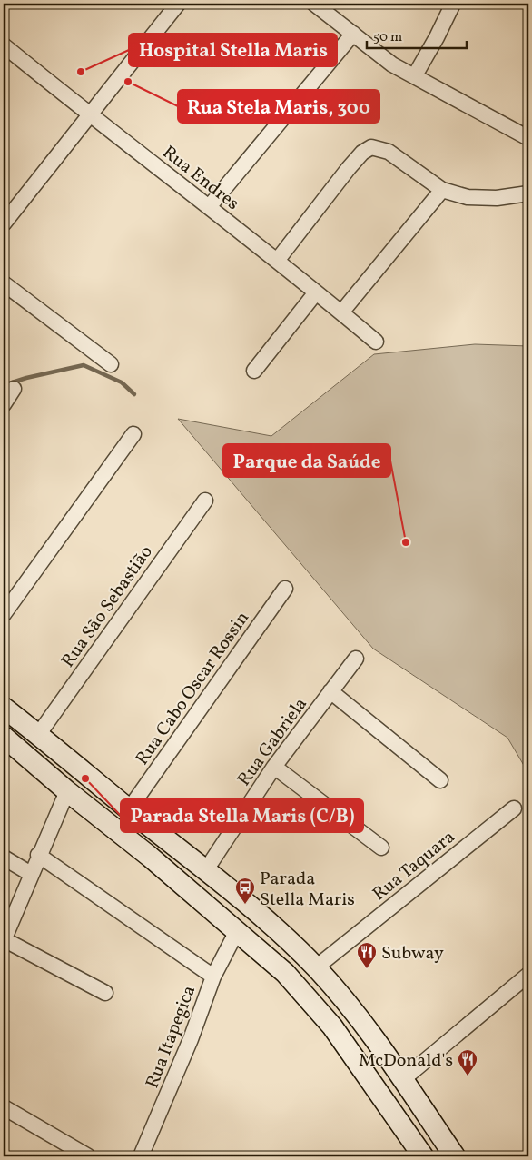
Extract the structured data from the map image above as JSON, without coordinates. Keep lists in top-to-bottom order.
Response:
{
  "streets": {
    "street": [
      "Rua Endres",
      "Rua São Sebastião",
      "Rua Cabo Oscar Rossin",
      "Rua Gabriela",
      "Rua Taquara",
      "Rua Itapegica"
    ]
  },
  "places": {
    "other": [
      "Hospital Stella Maris",
      "Rua Stela Maris, 300",
      "Parque da Saúde",
      "Parada Stella Maris (C/B)"
    ],
    "bus stop": ["Parada Stella Maris"],
    "restaurant": ["Subway", "McDonald's"]
  },
  "scale_bar": "50 m"
}
